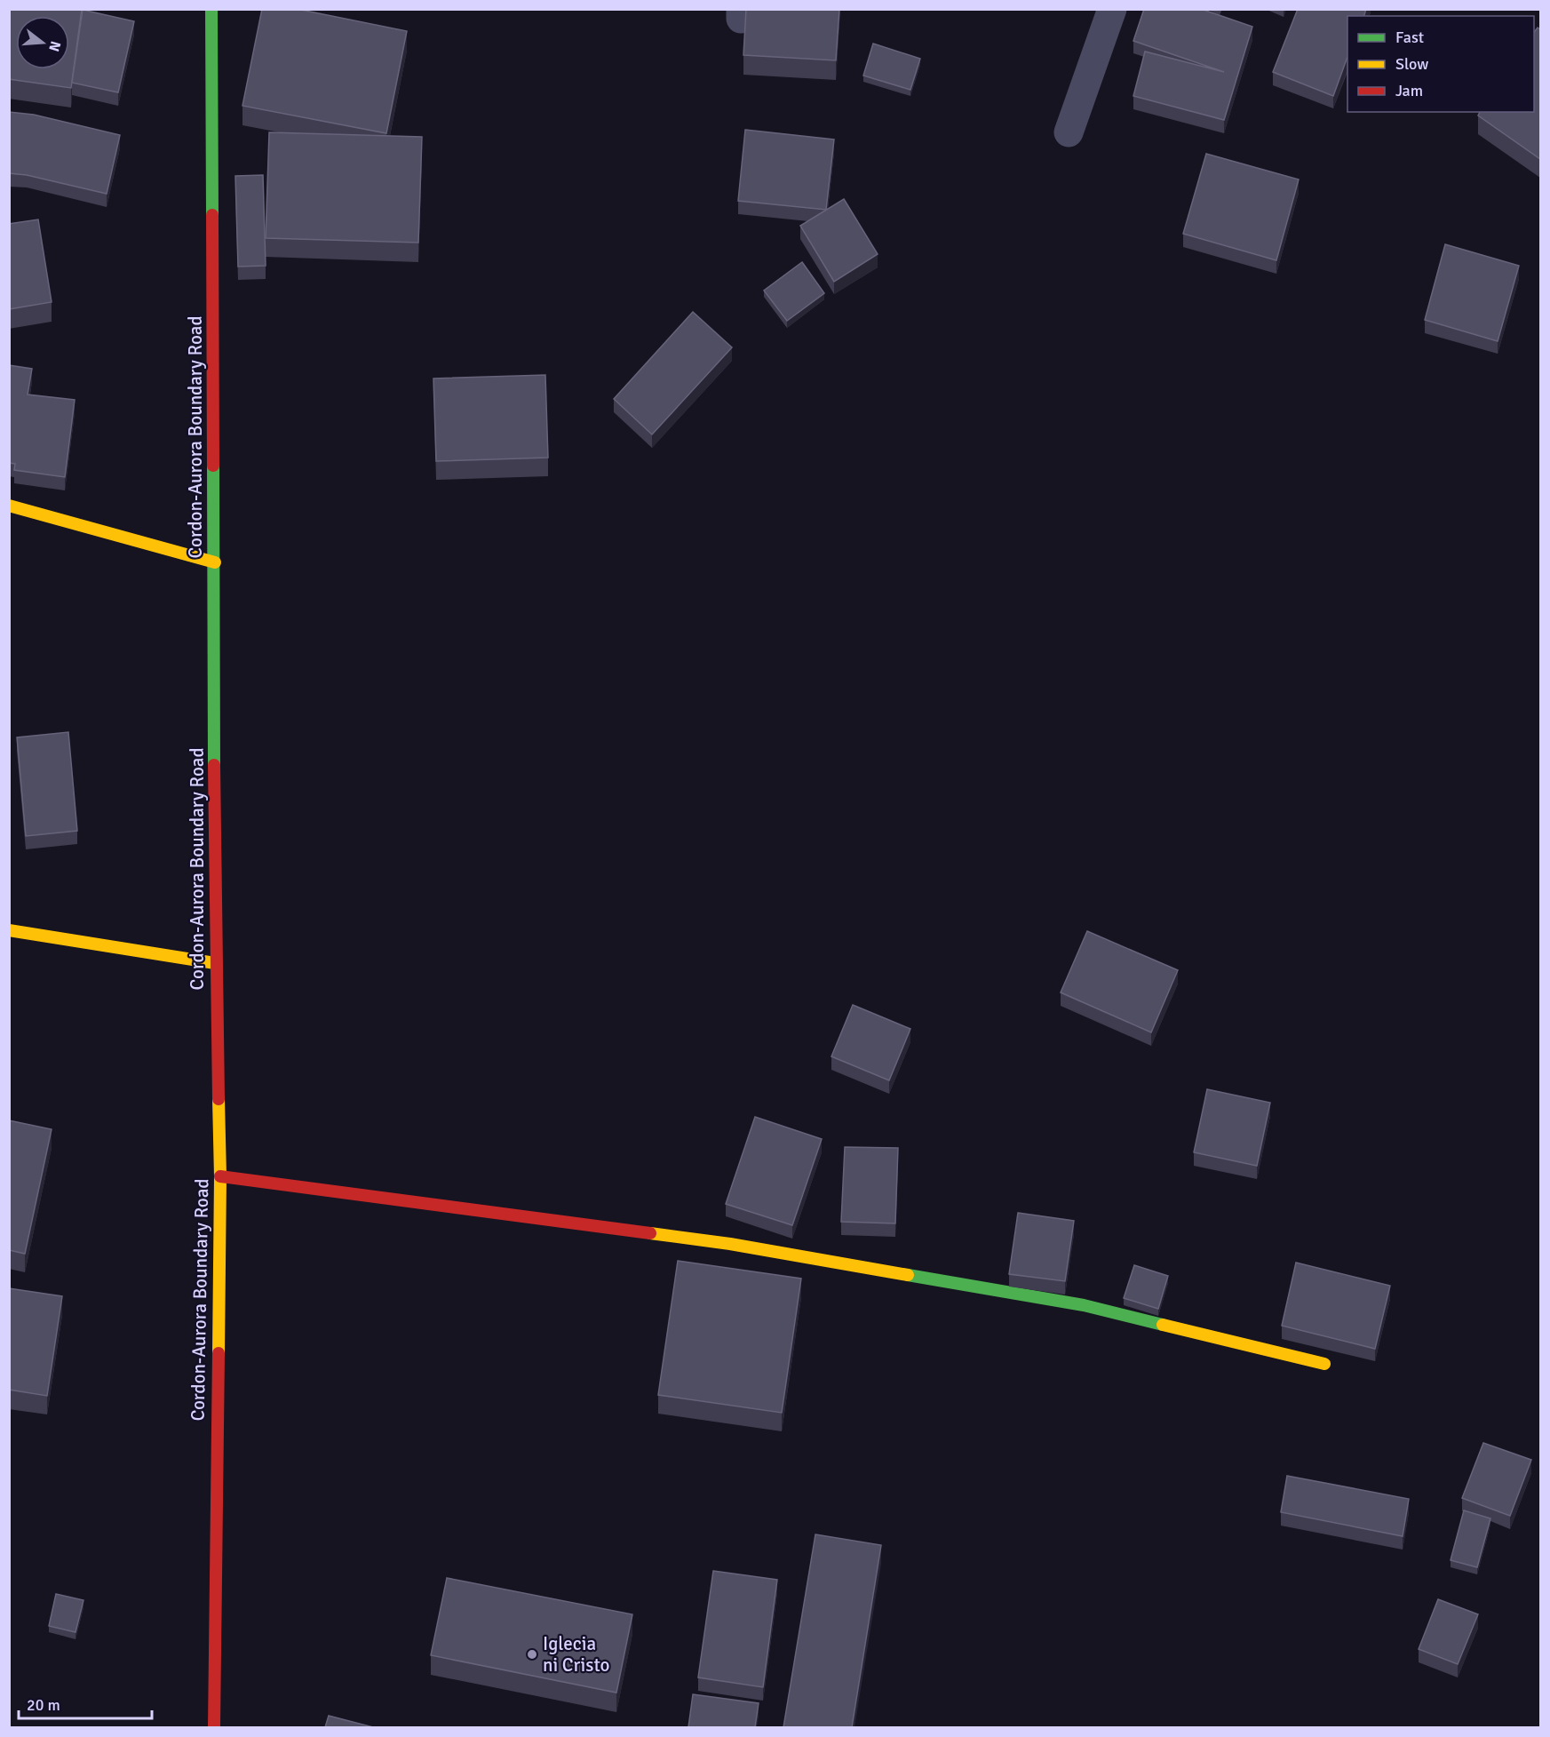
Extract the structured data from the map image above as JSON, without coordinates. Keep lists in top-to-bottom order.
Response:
{
  "streets": {
    "main road": ["Cordon-Aurora Boundary Road"]
  },
  "places": ["Iglecia ni Cristo"],
  "legend": ["Fast", "Slow", "Jam"],
  "scale_bar": "20 m",
  "north": "right"
}
